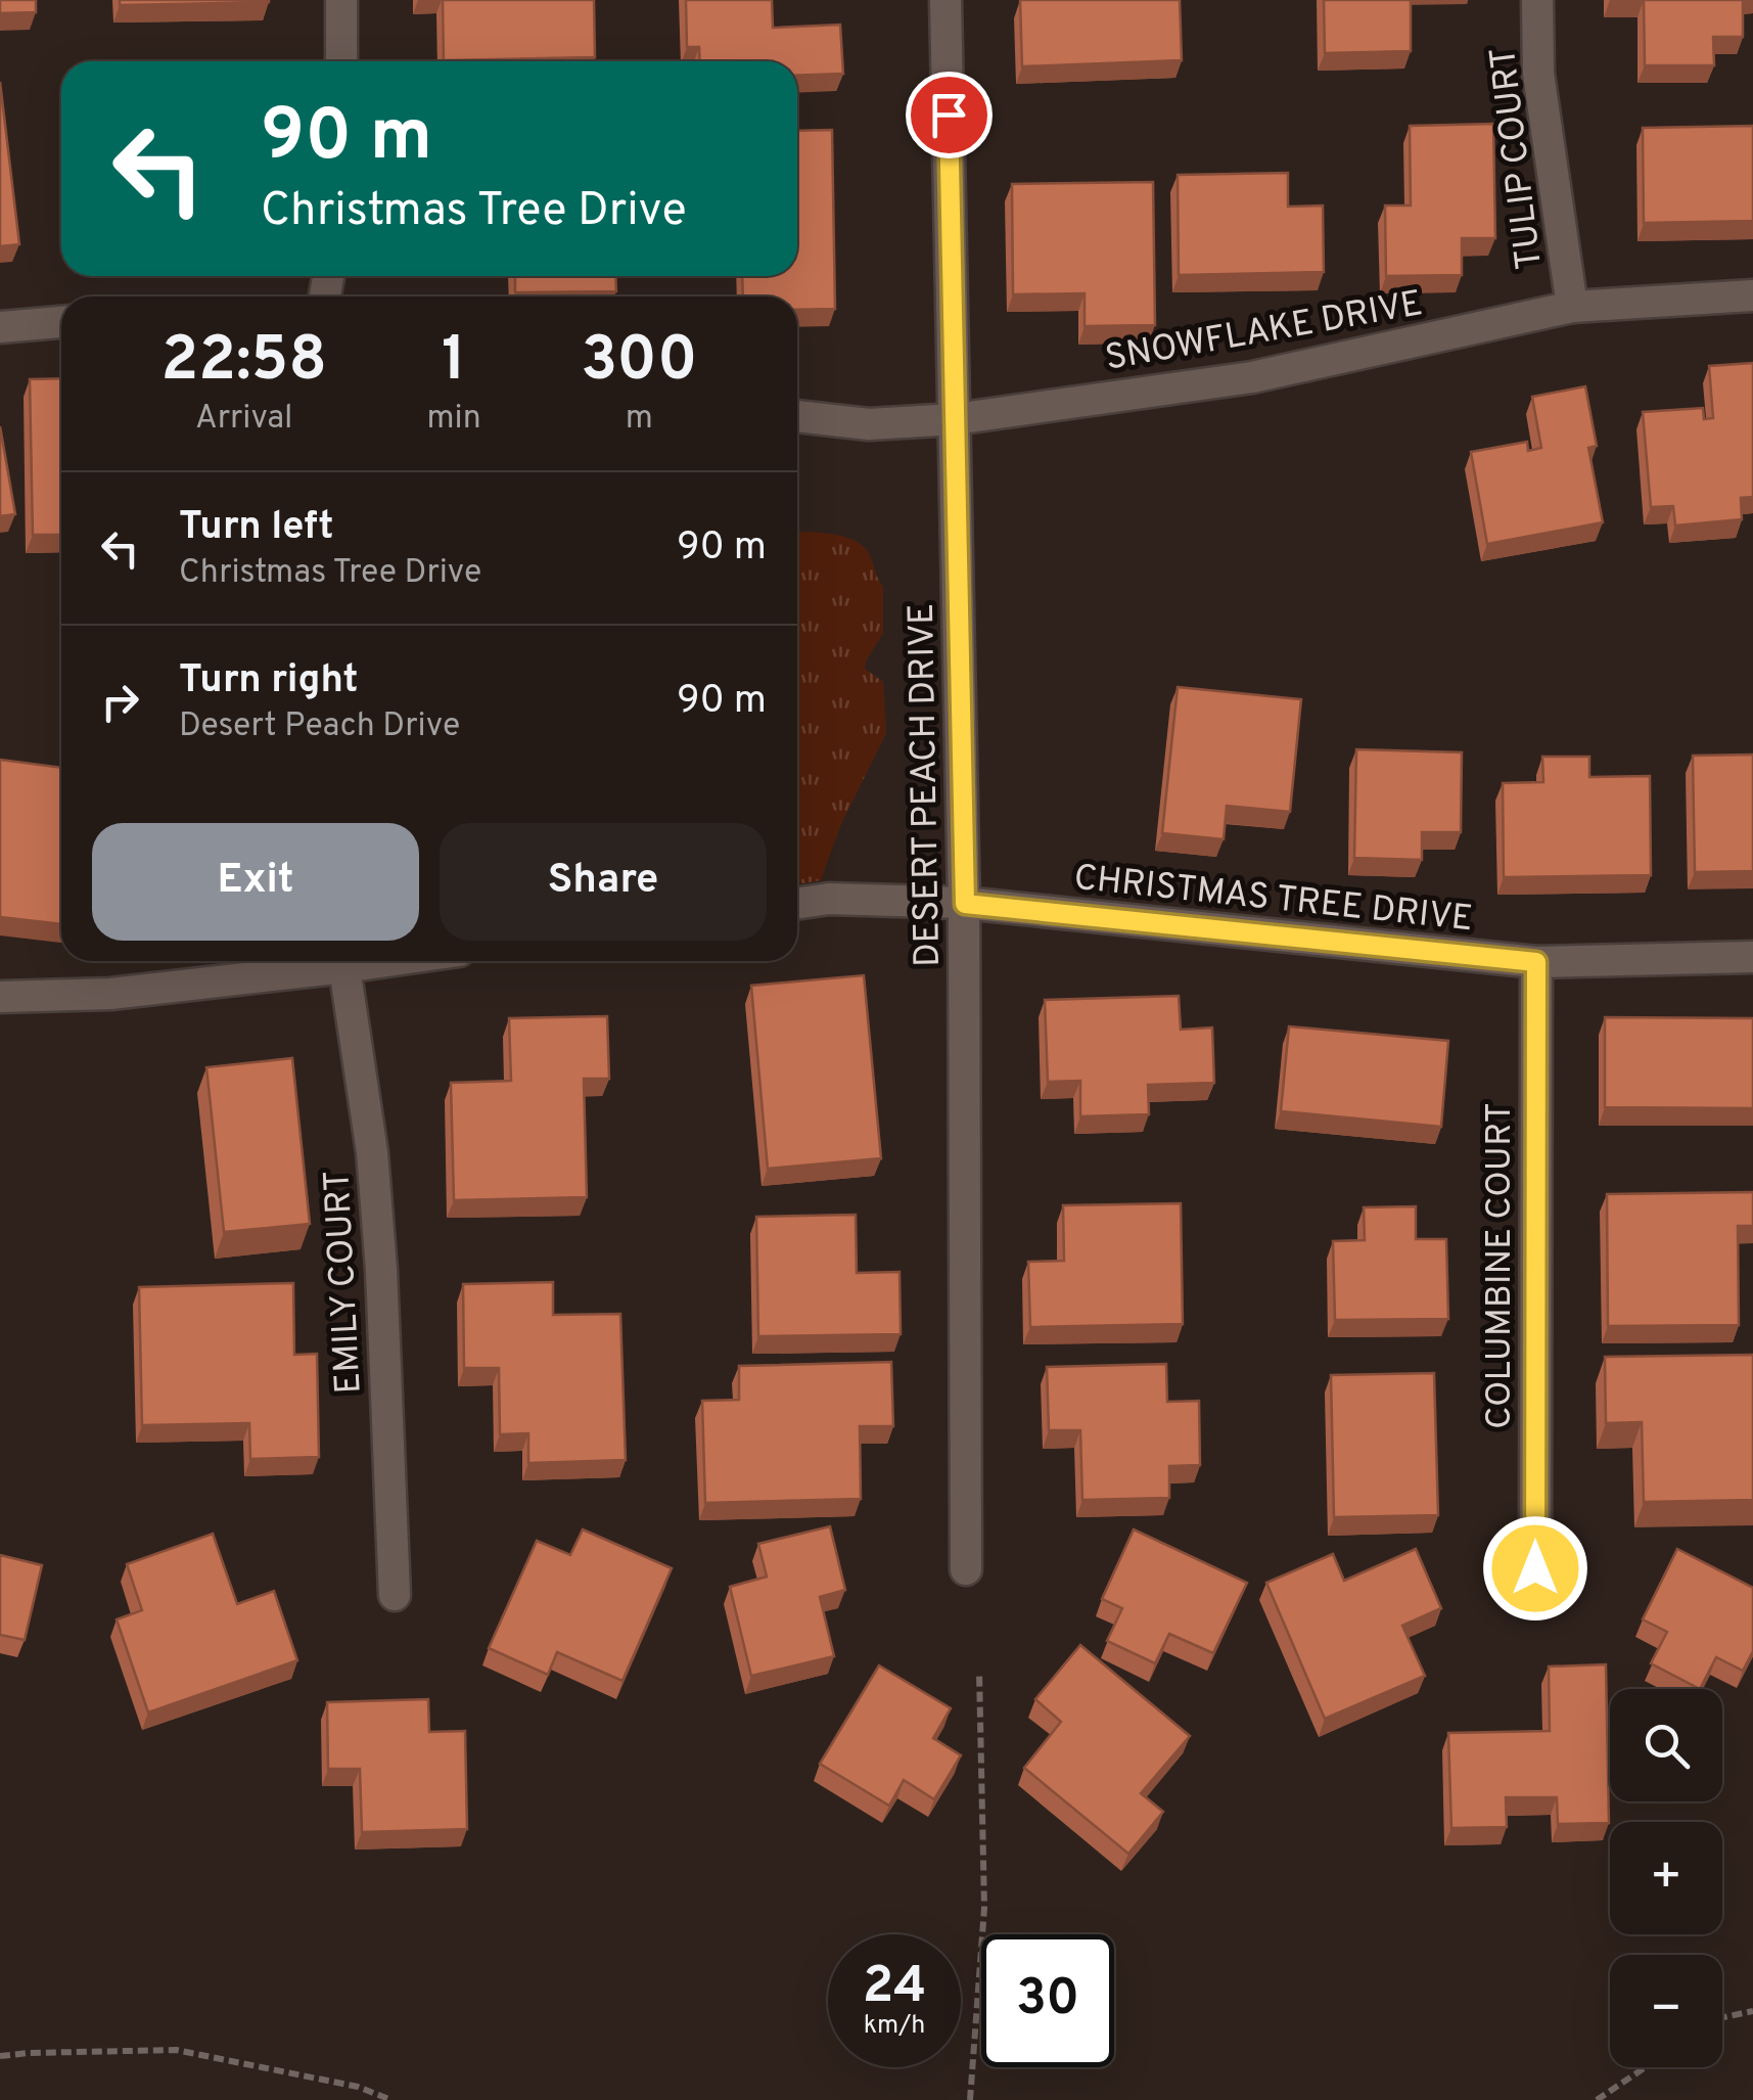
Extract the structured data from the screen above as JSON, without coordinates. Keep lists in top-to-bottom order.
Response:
{
  "streets": {
    "street": [
      "TULIP COURT",
      "SNOWFLAKE DRIVE",
      "DESERT PEACH DRIVE",
      "CHRISTMAS TREE DRIVE",
      "COLUMBINE COURT",
      "EMILY COURT"
    ]
  },
  "crossings": [
    ["TULIP COURT", "SNOWFLAKE DRIVE"],
    ["SNOWFLAKE DRIVE", "DESERT PEACH DRIVE"],
    ["DESERT PEACH DRIVE", "CHRISTMAS TREE DRIVE"],
    ["CHRISTMAS TREE DRIVE", "COLUMBINE COURT"]
  ],
  "page": {
    "turn": ["90 m", "Christmas Tree Drive"],
    "eta": [
      "22:58",
      "Arrival",
      "1",
      "min",
      "300",
      "m"
    ],
    "list": [
      {
        "name": "Turn left",
        "note": "Christmas Tree Drive",
        "value": "90 m"
      },
      {
        "name": "Turn right",
        "note": "Desert Peach Drive",
        "value": "90 m"
      }
    ],
    "buttons": ["Exit", "Share"],
    "map_buttons": ["+", "−"],
    "speed": "24 km/h",
    "limit": "30"
  }
}
